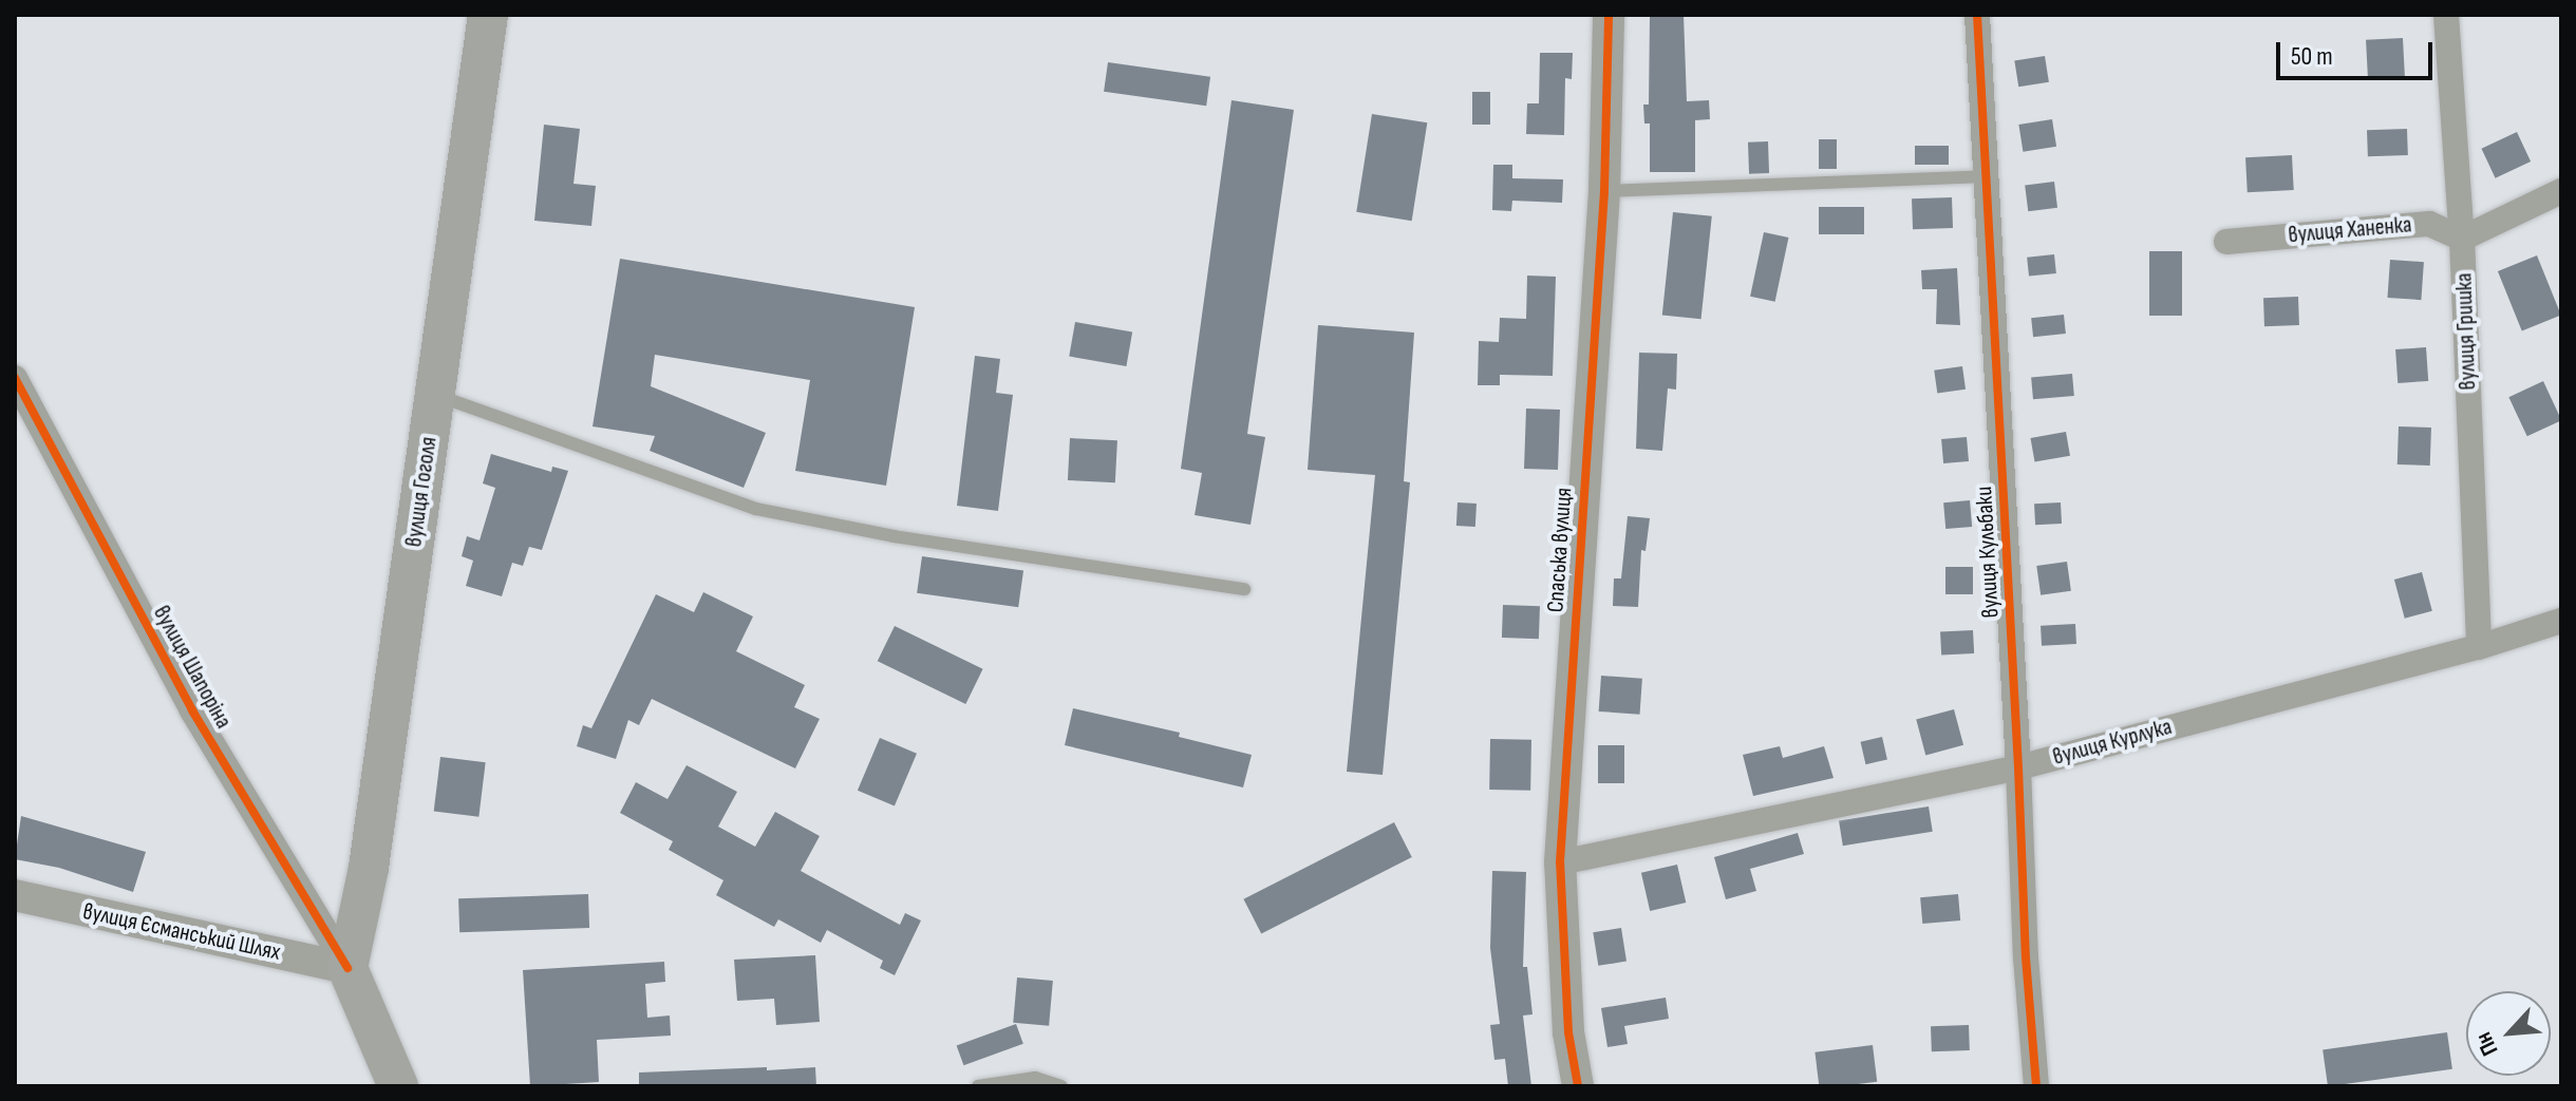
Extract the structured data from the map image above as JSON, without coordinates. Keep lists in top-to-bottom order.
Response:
{
  "streets": {
    "main road": ["вулиця Гоголя"],
    "street": [
      "вулиця Ханенка",
      "вулиця Гришка",
      "Спаська вулиця",
      "вулиця Кульбаки",
      "вулиця Шапоріна",
      "вулиця Курлука",
      "вулиця Єсманський Шлях"
    ]
  },
  "crossings": [
    ["вулиця Ханенка", "вулиця Гришка"],
    ["вулиця Гришка", "вулиця Курлука"],
    ["вулиця Гоголя", "вулиця Шапоріна"],
    ["вулиця Гоголя", "вулиця Єсманський Шлях"],
    ["Спаська вулиця", "вулиця Курлука"],
    ["вулиця Кульбаки", "вулиця Курлука"],
    ["вулиця Шапоріна", "вулиця Єсманський Шлях"]
  ],
  "scale_bar": "50 m",
  "north": "bottom left"
}
